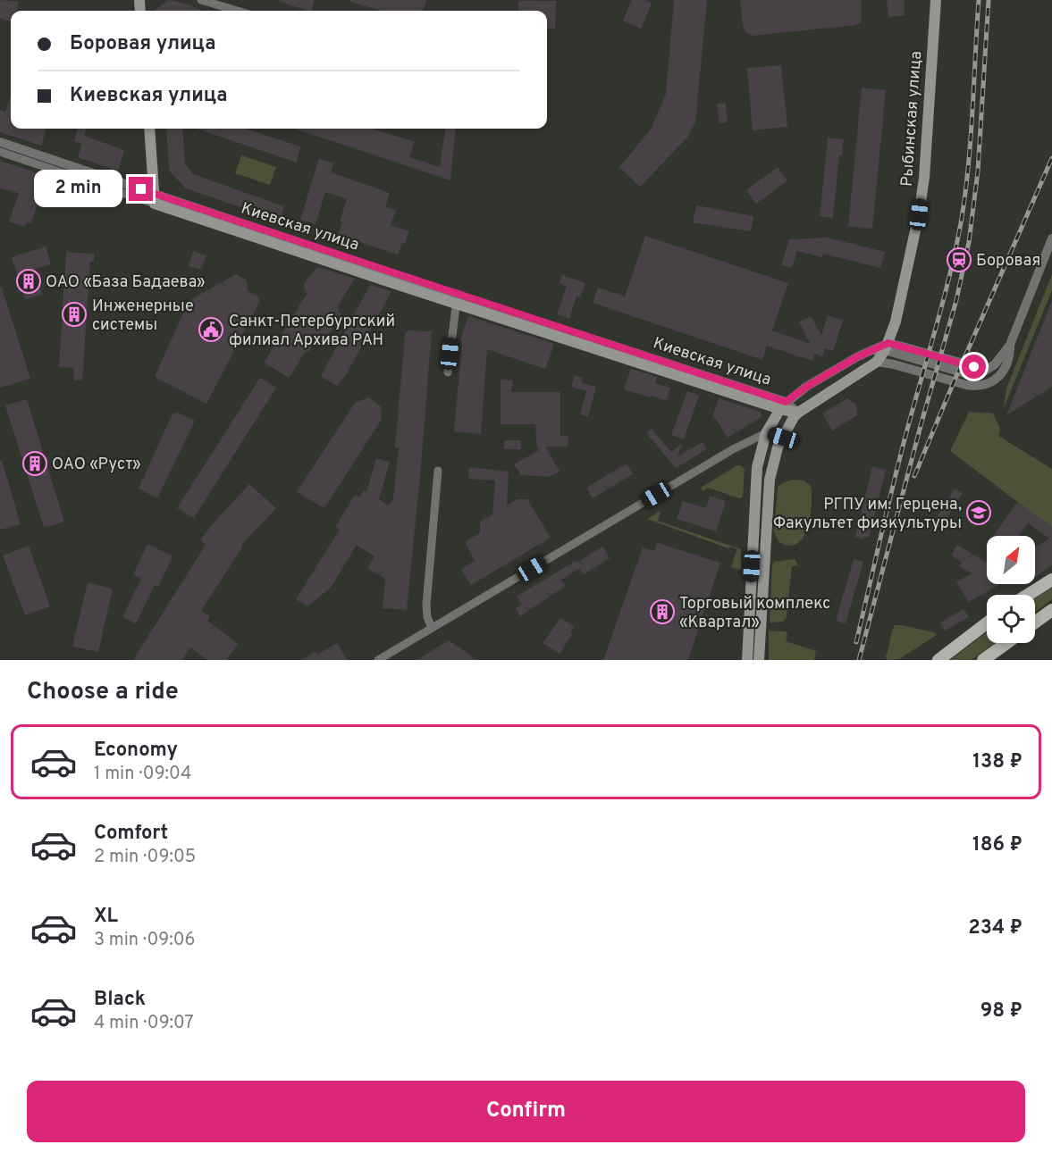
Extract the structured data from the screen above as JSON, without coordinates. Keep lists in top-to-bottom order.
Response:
{
  "streets": {
    "main road": ["Рыбинская улица", "Киевская улица"]
  },
  "places": {
    "station": ["Боровая"],
    "building": [
      "ОАО «База Бадаева»",
      "Инженерные системы",
      "ОАО «Руст»",
      "Торговый комплекс «Квартал»"
    ],
    "public building": ["Санкт-Петербургский филиал Архива РАН"],
    "school or university": ["РГПУ им. Герцена, Факультет физкультуры"]
  },
  "north": "top right",
  "page": {
    "banner": ["Боровая улица", "Киевская улица"],
    "bubble": "2 min",
    "heading": "Choose a ride",
    "list": [
      {
        "name": "Economy",
        "note": "1 min · 09:04",
        "value": "138 ₽"
      },
      {
        "name": "Comfort",
        "note": "2 min · 09:05",
        "value": "186 ₽"
      },
      {
        "name": "XL",
        "note": "3 min · 09:06",
        "value": "234 ₽"
      },
      {
        "name": "Black",
        "note": "4 min · 09:07",
        "value": "98 ₽"
      }
    ],
    "buttons": "Confirm"
  }
}
